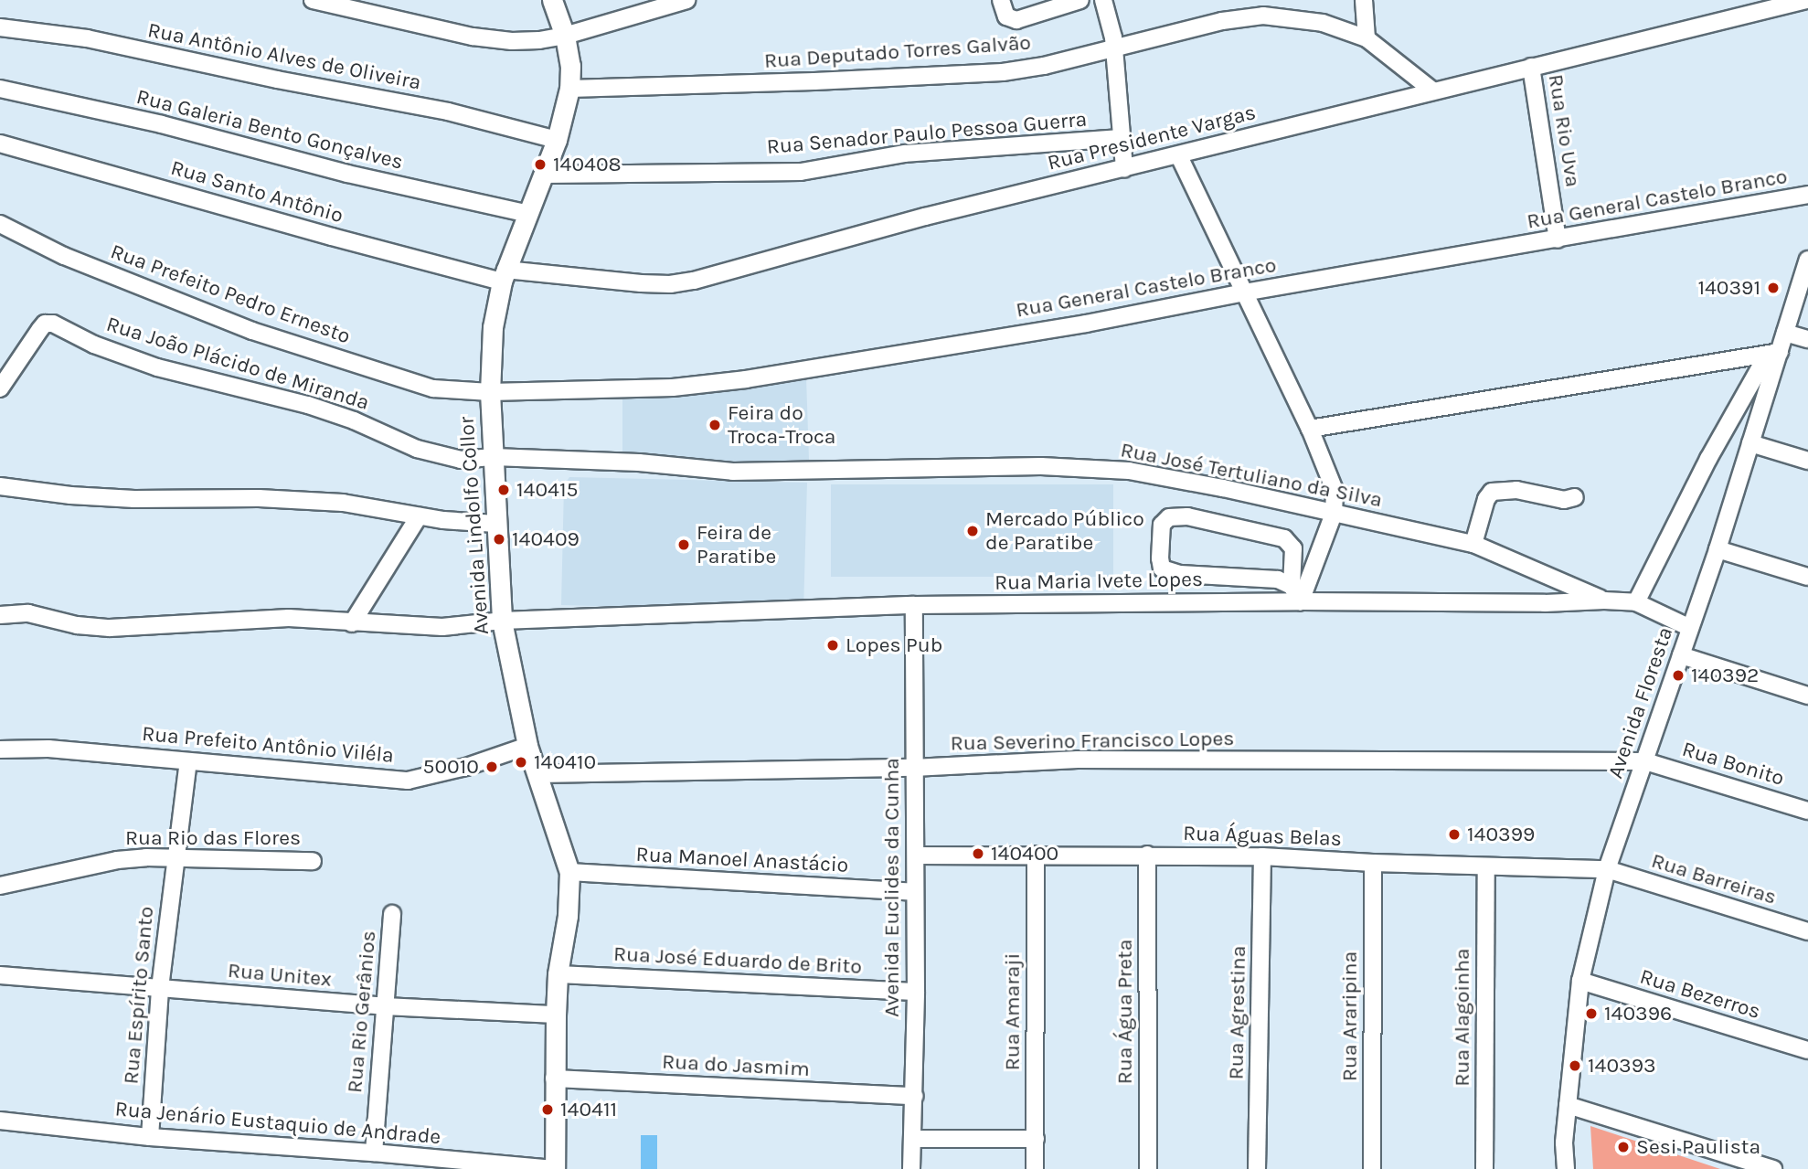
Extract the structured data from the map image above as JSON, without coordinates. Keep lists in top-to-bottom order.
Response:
{
  "streets": {
    "main road": ["Avenida Lindolfo Collor"],
    "street": [
      "Rua Deputado Torres Galvão",
      "Rua Antônio Alves de Oliveira",
      "Rua Galeria Bento Gonçalves",
      "Rua Rio Uva",
      "Rua Senador Paulo Pessoa Guerra",
      "Rua Presidente Vargas",
      "Rua Santo Antônio",
      "Rua General Castelo Branco",
      "Rua Prefeito Pedro Ernesto",
      "Rua João Plácido de Miranda",
      "Rua José Tertuliano da Silva",
      "Rua Maria Ivete Lopes",
      "Avenida Floresta",
      "Rua Severino Francisco Lopes",
      "Rua Prefeito Antônio Viléla",
      "Rua Bonito",
      "Rua Águas Belas",
      "Rua Rio das Flores",
      "Rua Manoel Anastácio",
      "Rua Barreiras",
      "Avenida Euclides da Cunha",
      "Rua José Eduardo de Brito",
      "Rua Unitex",
      "Rua Bezerros",
      "Rua Espírito Santo",
      "Rua Rio Gerânios",
      "Rua Amaraji",
      "Rua Água Preta",
      "Rua Agrestina",
      "Rua Araripina",
      "Rua Alagoinha",
      "Rua do Jasmim",
      "Rua Jenário Eustaquio de Andrade"
    ]
  },
  "crossings": [
    ["Rua Deputado Torres Galvão", "Rua Presidente Vargas"],
    ["Rua Deputado Torres Galvão", "Avenida Lindolfo Collor"],
    ["Rua Antônio Alves de Oliveira", "Avenida Lindolfo Collor"],
    ["Rua Galeria Bento Gonçalves", "Avenida Lindolfo Collor"],
    ["Rua Rio Uva", "Rua Presidente Vargas"],
    ["Rua Rio Uva", "Rua General Castelo Branco"],
    ["Rua Senador Paulo Pessoa Guerra", "Avenida Lindolfo Collor"],
    ["Rua Presidente Vargas", "Rua Santo Antônio"],
    ["Rua Presidente Vargas", "Avenida Lindolfo Collor"],
    ["Rua Santo Antônio", "Avenida Lindolfo Collor"],
    ["Rua General Castelo Branco", "Rua Prefeito Pedro Ernesto"],
    ["Rua General Castelo Branco", "Avenida Lindolfo Collor"],
    ["Rua Prefeito Pedro Ernesto", "Avenida Lindolfo Collor"],
    ["Rua João Plácido de Miranda", "Rua José Tertuliano da Silva"],
    ["Rua João Plácido de Miranda", "Avenida Lindolfo Collor"],
    ["Rua José Tertuliano da Silva", "Avenida Lindolfo Collor"],
    ["Rua José Tertuliano da Silva", "Rua Maria Ivete Lopes"],
    ["Avenida Lindolfo Collor", "Rua Maria Ivete Lopes"],
    ["Avenida Lindolfo Collor", "Rua Severino Francisco Lopes"],
    ["Avenida Lindolfo Collor", "Rua Prefeito Antônio Viléla"],
    ["Avenida Lindolfo Collor", "Rua Manoel Anastácio"],
    ["Avenida Lindolfo Collor", "Rua José Eduardo de Brito"],
    ["Avenida Lindolfo Collor", "Rua Unitex"],
    ["Avenida Lindolfo Collor", "Rua do Jasmim"],
    ["Avenida Lindolfo Collor", "Rua Jenário Eustaquio de Andrade"],
    ["Rua Maria Ivete Lopes", "Avenida Floresta"],
    ["Rua Maria Ivete Lopes", "Avenida Euclides da Cunha"],
    ["Avenida Floresta", "Rua Severino Francisco Lopes"],
    ["Avenida Floresta", "Rua Bonito"],
    ["Avenida Floresta", "Rua Águas Belas"],
    ["Avenida Floresta", "Rua Barreiras"],
    ["Avenida Floresta", "Rua Bezerros"],
    ["Rua Severino Francisco Lopes", "Rua Bonito"],
    ["Rua Severino Francisco Lopes", "Avenida Euclides da Cunha"],
    ["Rua Prefeito Antônio Viléla", "Rua Espírito Santo"],
    ["Rua Águas Belas", "Rua Barreiras"],
    ["Rua Águas Belas", "Avenida Euclides da Cunha"],
    ["Rua Águas Belas", "Rua Amaraji"],
    ["Rua Águas Belas", "Rua Água Preta"],
    ["Rua Águas Belas", "Rua Agrestina"],
    ["Rua Águas Belas", "Rua Araripina"],
    ["Rua Águas Belas", "Rua Alagoinha"],
    ["Rua Rio das Flores", "Rua Espírito Santo"],
    ["Rua Manoel Anastácio", "Avenida Euclides da Cunha"],
    ["Avenida Euclides da Cunha", "Rua José Eduardo de Brito"],
    ["Avenida Euclides da Cunha", "Rua do Jasmim"],
    ["Rua Unitex", "Rua Espírito Santo"],
    ["Rua Unitex", "Rua Rio Gerânios"],
    ["Rua Espírito Santo", "Rua Jenário Eustaquio de Andrade"],
    ["Rua Rio Gerânios", "Rua Jenário Eustaquio de Andrade"]
  ],
  "places": [
    "140408",
    "140391",
    "Feira do Troca-Troca",
    "140415",
    "Mercado Público de Paratibe",
    "140409",
    "Feira de Paratibe",
    "Lopes Pub",
    "140392",
    "140410",
    "50010",
    "140399",
    "140400",
    "140396",
    "140393",
    "140411",
    "Sesi Paulista"
  ]
}
